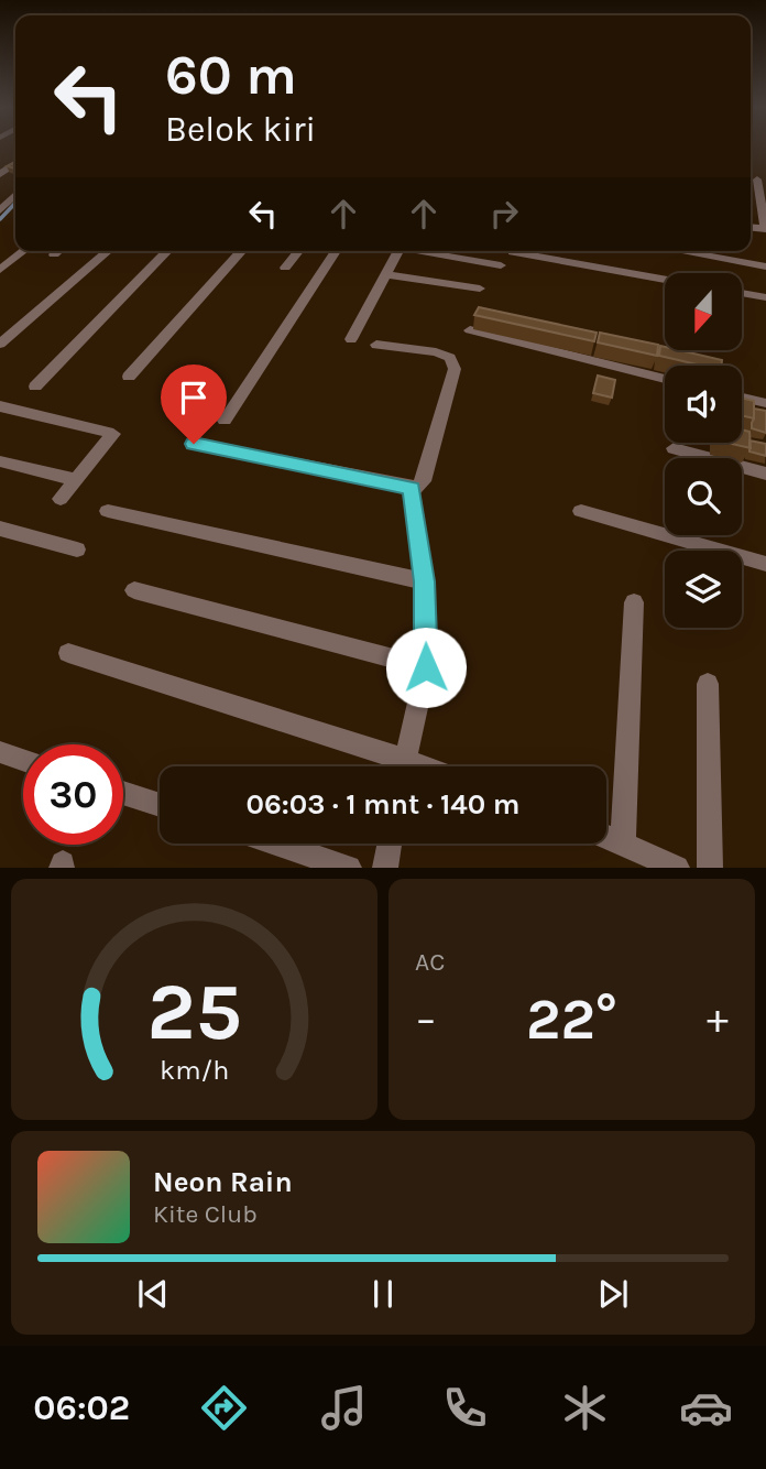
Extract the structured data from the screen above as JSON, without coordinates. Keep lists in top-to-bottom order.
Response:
{
  "north": "bottom",
  "page": {
    "turn": ["60 m", "Belok kiri"],
    "limit": "30",
    "trip": "06:03 · 1 mnt · 140 m",
    "tile": "AC",
    "heat": ["−", "22°", "+"],
    "song": ["Neon Rain", "Kite Club"],
    "tabs": "06:02",
    "gauge": ["25", "km/h"]
  }
}
